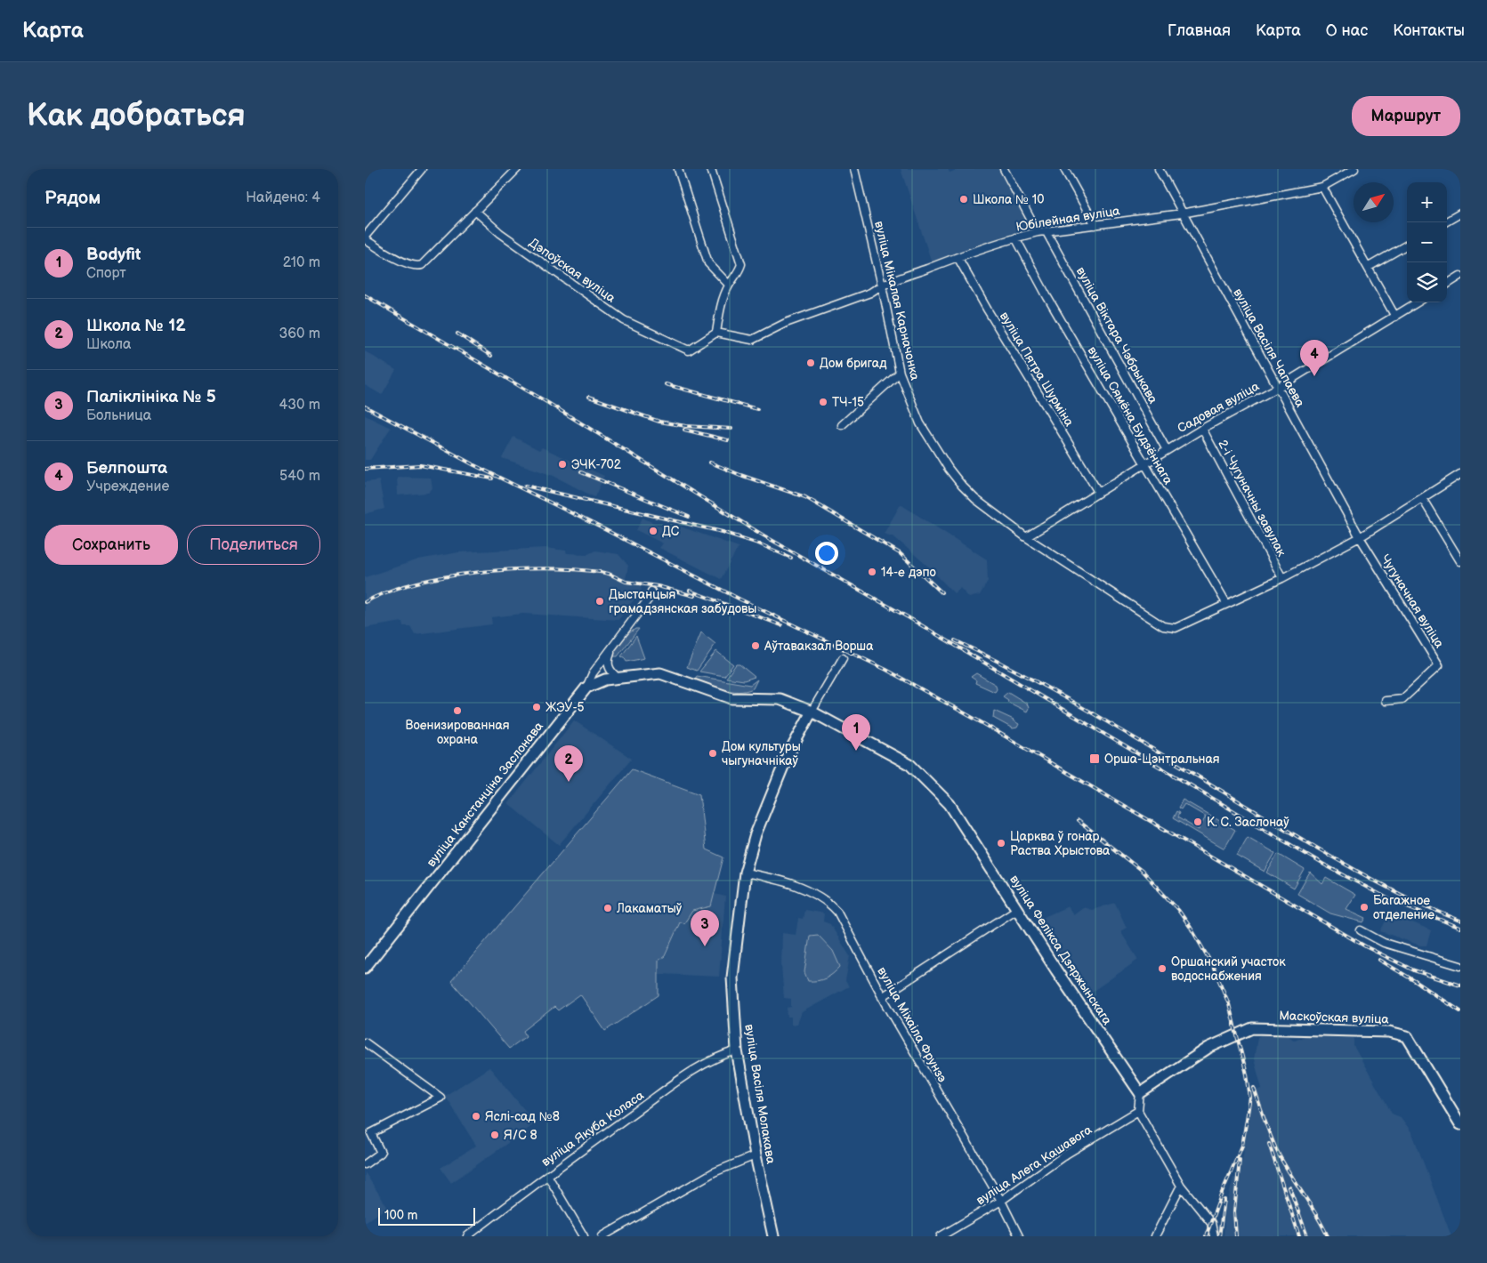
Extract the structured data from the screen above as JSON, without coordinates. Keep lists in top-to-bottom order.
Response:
{
  "streets": {
    "street": [
      "Юбілейная вуліца",
      "Дэпоўская вуліца",
      "вуліца Мікалая Карначонка",
      "вуліца Віктара Чэбрыкава",
      "вуліца Васіля Чапаева",
      "вуліца Пятра Шурміна",
      "Садовая вуліца",
      "вуліца Сямёна Будзённага",
      "2-і Чугуначны завулак",
      "Чугуначная вуліца",
      "вуліца Канстанціна Заслонава",
      "вуліца Фелікса Дзяржынскага",
      "Маскоўская вуліца",
      "вуліца Міхаіла Фрунзэ",
      "вуліца Васіля Молакава",
      "вуліца Якуба Коласа",
      "вуліца Алега Кашавога"
    ]
  },
  "crossings": [
    ["Юбілейная вуліца", "Дэпоўская вуліца"],
    ["Юбілейная вуліца", "вуліца Мікалая Карначонка"],
    ["Юбілейная вуліца", "вуліца Віктара Чэбрыкава"],
    ["Юбілейная вуліца", "вуліца Васіля Чапаева"],
    ["Юбілейная вуліца", "вуліца Пятра Шурміна"],
    ["Юбілейная вуліца", "вуліца Сямёна Будзённага"],
    ["вуліца Мікалая Карначонка", "Садовая вуліца"],
    ["вуліца Мікалая Карначонка", "вуліца Сямёна Будзённага"],
    ["вуліца Віктара Чэбрыкава", "Садовая вуліца"],
    ["вуліца Васіля Чапаева", "Садовая вуліца"],
    ["вуліца Васіля Чапаева", "Чугуначная вуліца"],
    ["вуліца Пятра Шурміна", "Садовая вуліца"],
    ["Садовая вуліца", "вуліца Сямёна Будзённага"],
    ["Садовая вуліца", "2-і Чугуначны завулак"],
    ["вуліца Канстанціна Заслонава", "вуліца Фелікса Дзяржынскага"],
    ["вуліца Фелікса Дзяржынскага", "Маскоўская вуліца"],
    ["вуліца Фелікса Дзяржынскага", "вуліца Васіля Молакава"],
    ["вуліца Міхаіла Фрунзэ", "вуліца Васіля Молакава"],
    ["вуліца Міхаіла Фрунзэ", "вуліца Алега Кашавога"],
    ["вуліца Васіля Молакава", "вуліца Якуба Коласа"]
  ],
  "places": {
    "other": [
      "Школа № 10",
      "Дом бригад",
      "ТЧ-15",
      "ЭЧК-702",
      "ДС",
      "14-е дэпо",
      "Дыстанцыя грамадзянская забудовы",
      "Аўтавакзал Ворша",
      "ЖЭУ-5",
      "Военизированная охрана",
      "Дом культуры чыгуначнікаў",
      "К. С. Заслонаў",
      "Царква ў гонар Раства Хрыстова",
      "Багажное отделение",
      "Лакаматыў",
      "Оршанский участок водоснабжения",
      "Яслі-сад №8",
      "Я/С 8"
    ],
    "transit": ["Орша-Цэнтральная"]
  },
  "scale_bar": "100 m",
  "north": "top right",
  "page": {
    "header": "Карта",
    "nav": [
      "Главная",
      "Карта",
      "О нас",
      "Контакты"
    ],
    "buttons": [
      "Маршрут",
      ["Сохранить", "Поделиться"]
    ],
    "title": "Как добраться",
    "heading": ["Рядом", "Найдено: 4"],
    "map_buttons": ["+", "−"],
    "list": [
      {
        "mark": "1",
        "name": "Bodyfit",
        "note": "Спорт",
        "value": "210 m"
      },
      {
        "mark": "2",
        "name": "Школа № 12",
        "note": "Школа",
        "value": "360 m"
      },
      {
        "mark": "3",
        "name": "Паліклініка № 5",
        "note": "Больница",
        "value": "430 m"
      },
      {
        "mark": "4",
        "name": "Белпошта",
        "note": "Учреждение",
        "value": "540 m"
      }
    ],
    "pins": [
      "4",
      "1",
      "2",
      "3"
    ],
    "scale": "100 m"
  }
}
